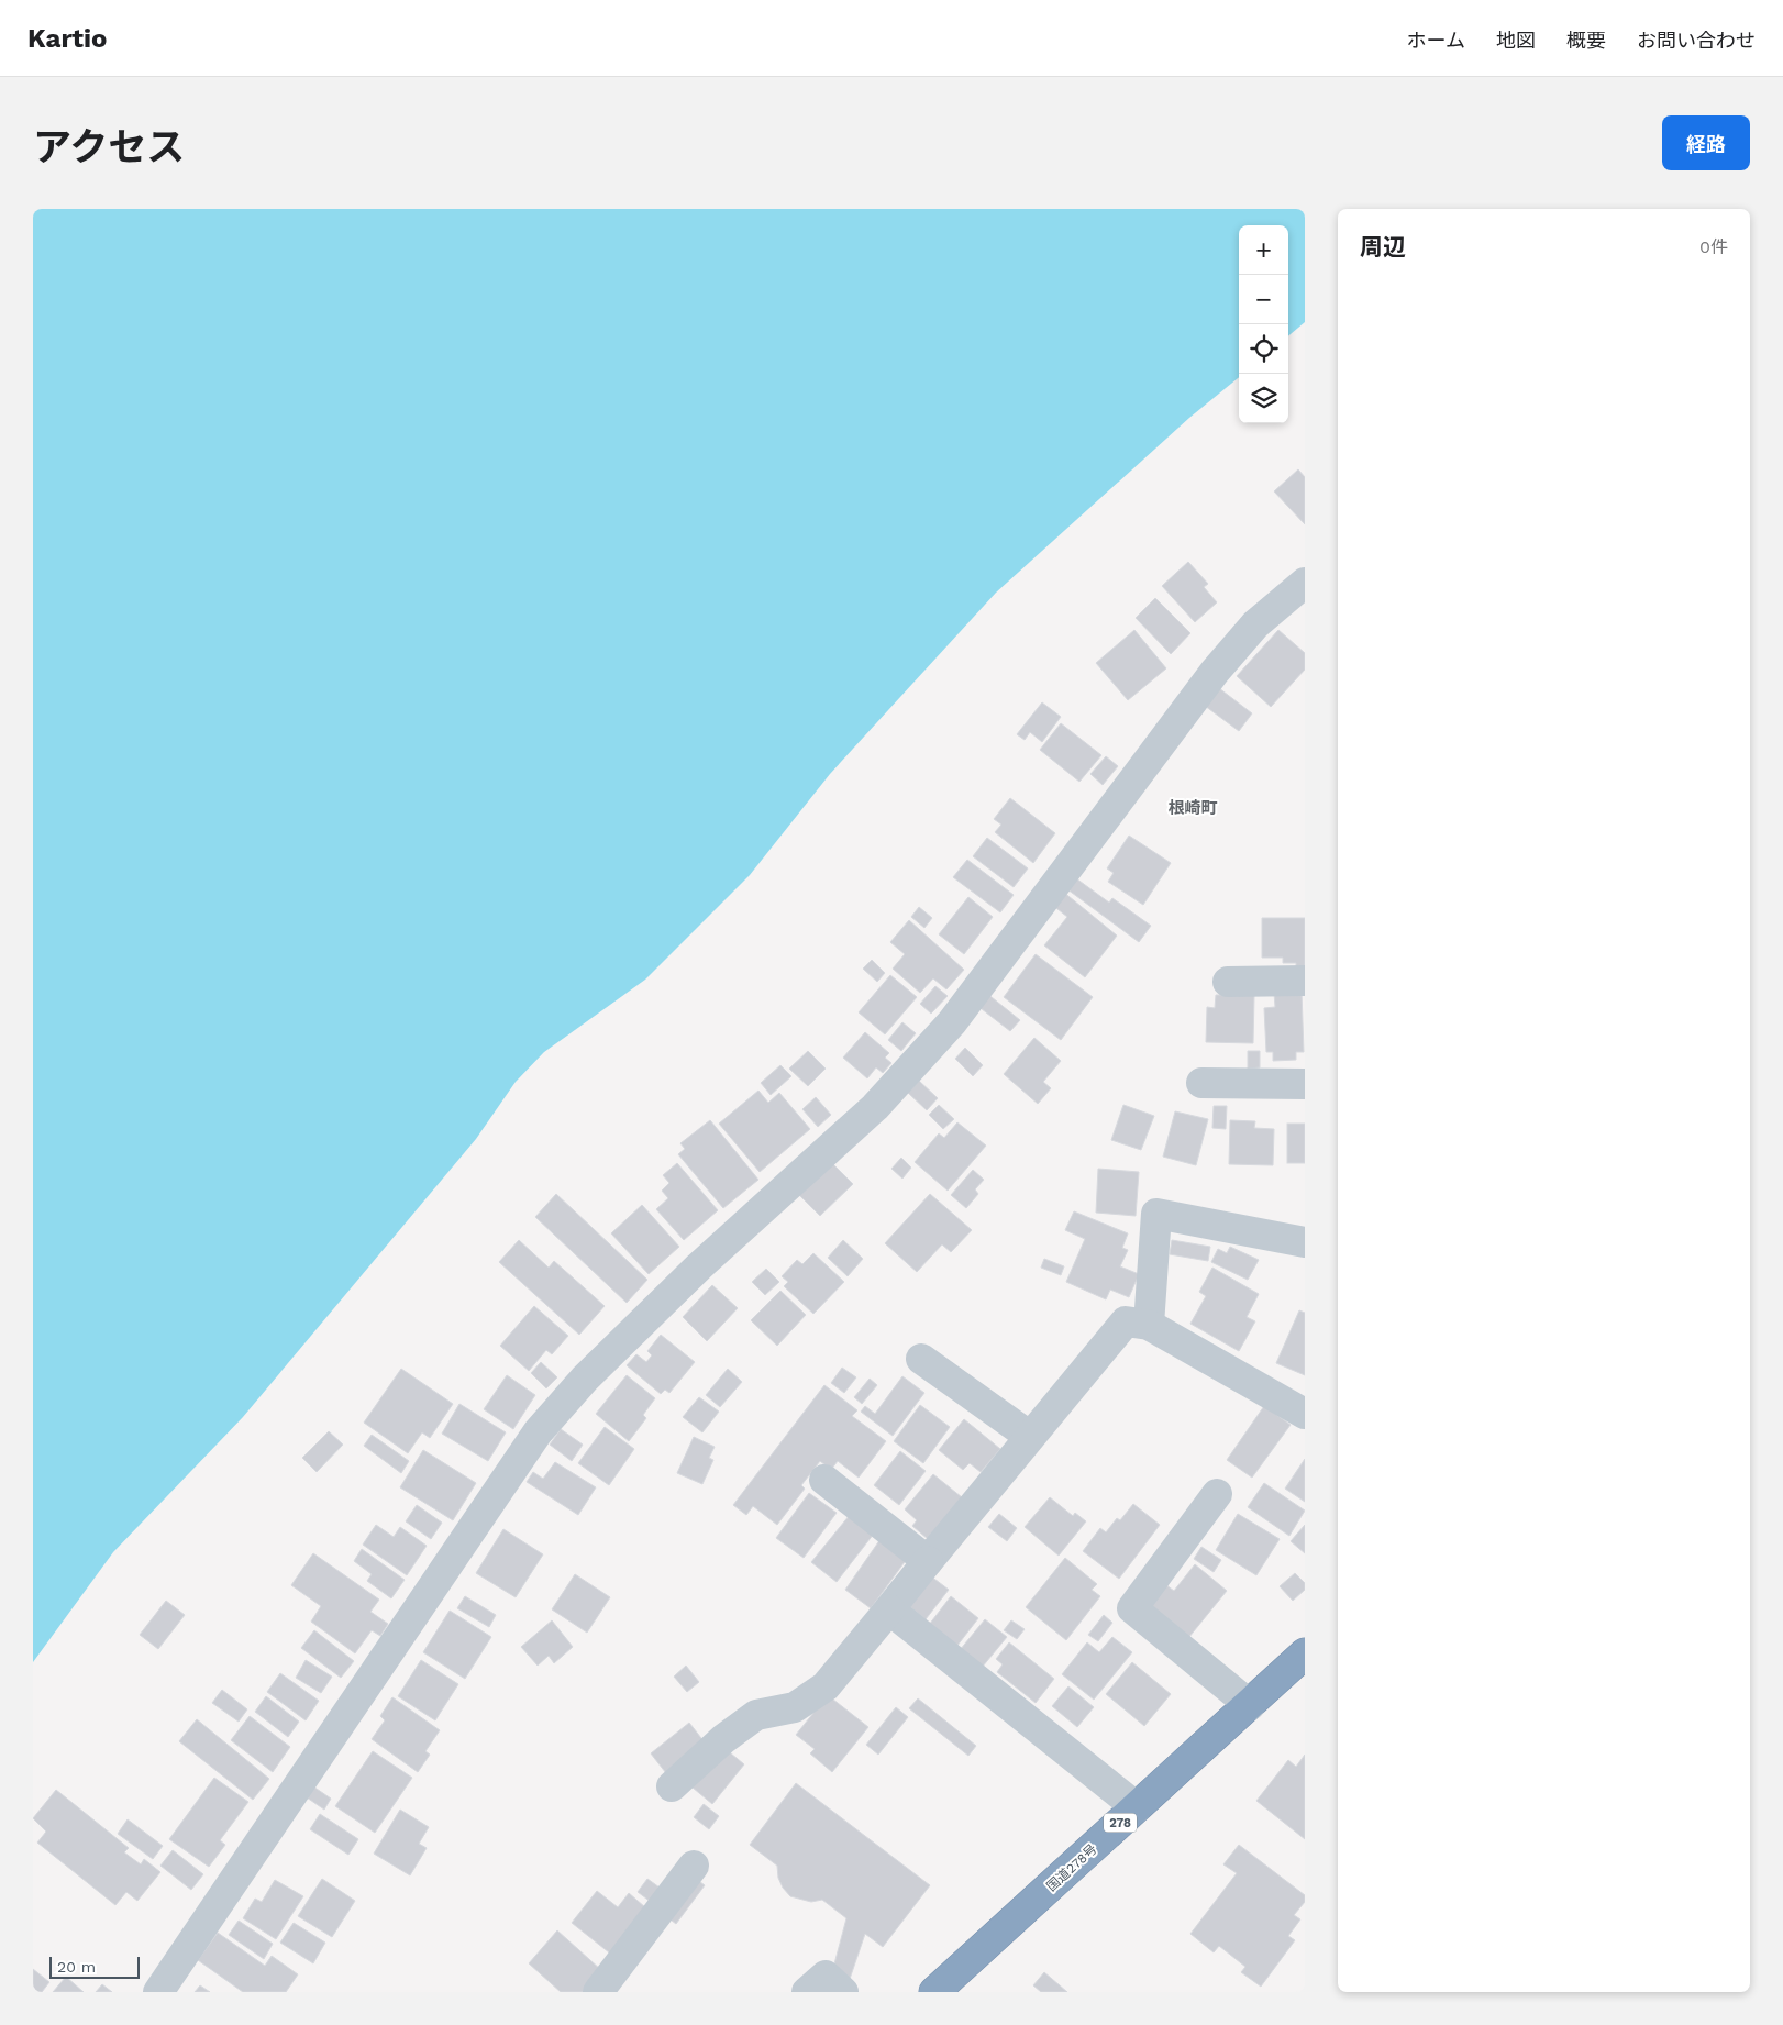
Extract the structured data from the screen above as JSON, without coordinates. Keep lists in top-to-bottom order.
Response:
{
  "streets": {
    "highway": ["278", "国道278号"]
  },
  "districts": ["根崎町"],
  "scale_bar": "20 m",
  "page": {
    "header": "Kartio",
    "nav": [
      "ホーム",
      "地図",
      "概要",
      "お問い合わせ"
    ],
    "title": "アクセス",
    "buttons": "経路",
    "heading": ["周辺", "0件"],
    "map_buttons": ["+", "−"],
    "scale": "20 m"
  }
}
